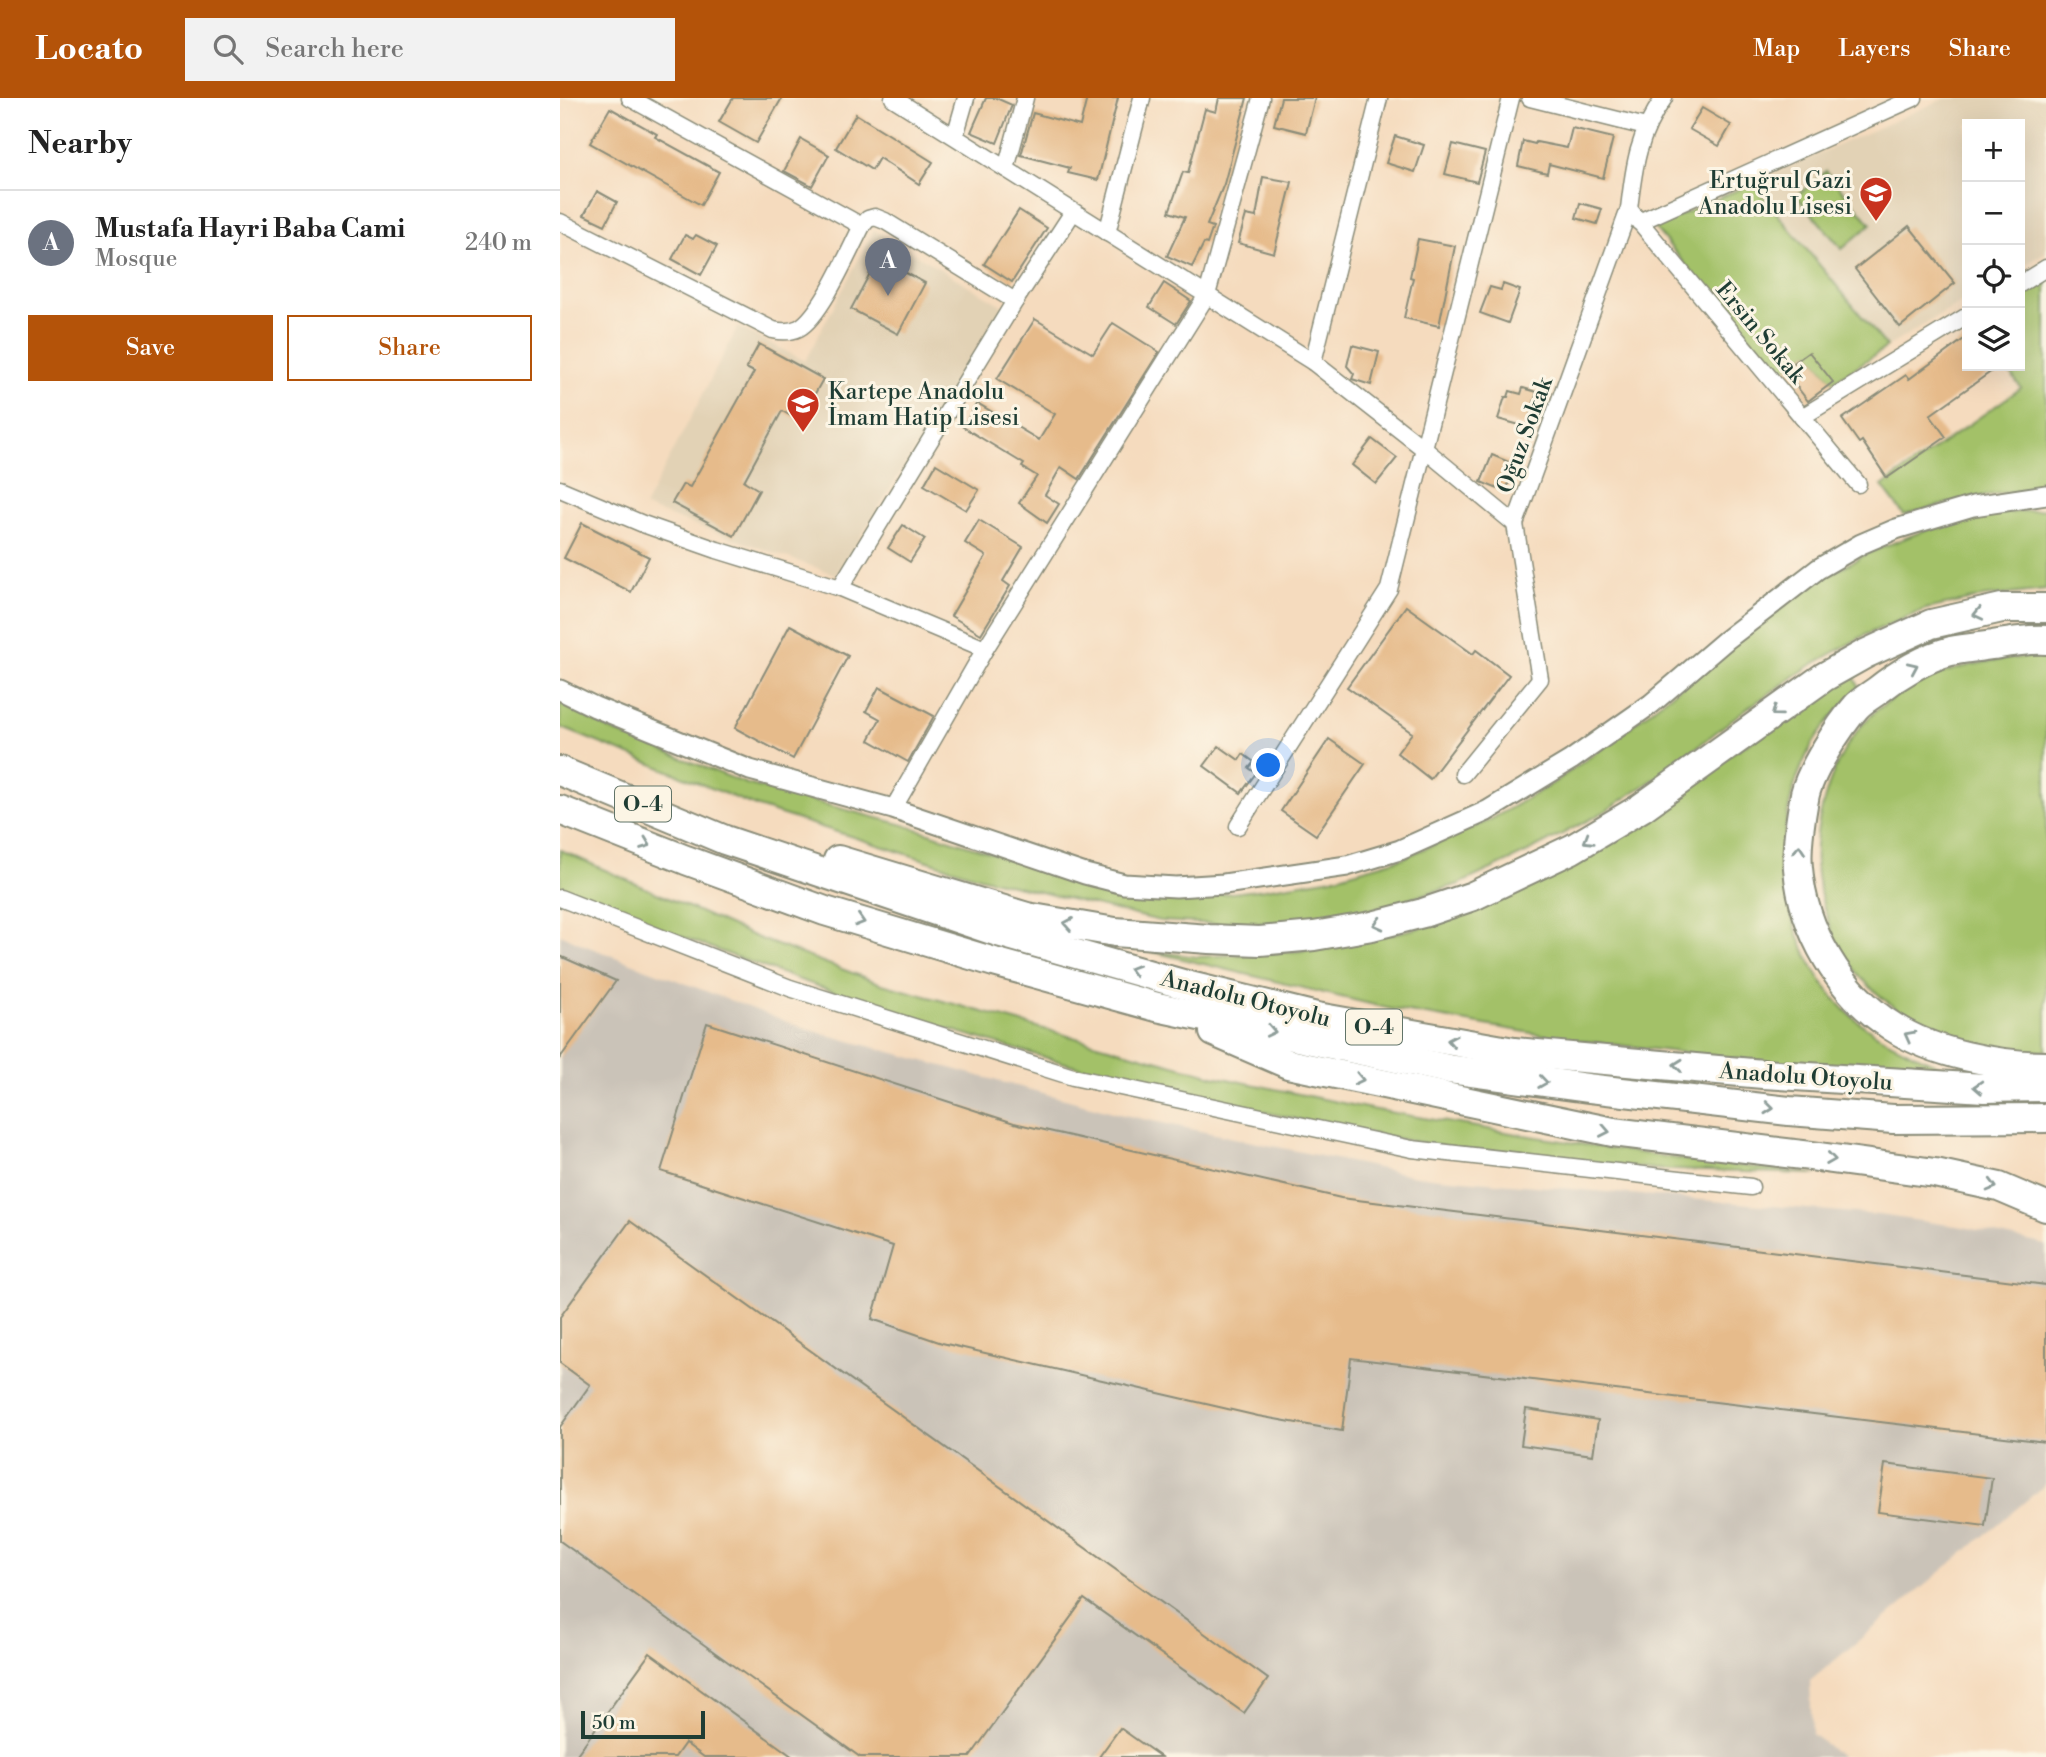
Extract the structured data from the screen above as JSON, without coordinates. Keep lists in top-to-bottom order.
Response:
{
  "streets": {
    "highway": ["O-4", "Anadolu Otoyolu"],
    "street": ["Ersin Sokak", "Oğuz Sokak"]
  },
  "crossings": [
    ["Ersin Sokak", "Oğuz Sokak"]
  ],
  "places": {
    "school or university": ["Ertuğrul Gazi Anadolu Lisesi", "Kartepe Anadolu İmam Hatip Lisesi"]
  },
  "scale_bar": "50 m",
  "page": {
    "header": "Locato",
    "search": "Search here",
    "nav": ["Map", "Layers", "Share"],
    "heading": "Nearby",
    "map_buttons": ["+", "−"],
    "list": [
      {
        "mark": "A",
        "name": "Mustafa Hayri Baba Cami",
        "note": "Mosque",
        "value": "240 m"
      }
    ],
    "pins": "A",
    "buttons": ["Save", "Share"],
    "scale": "50 m"
  }
}
